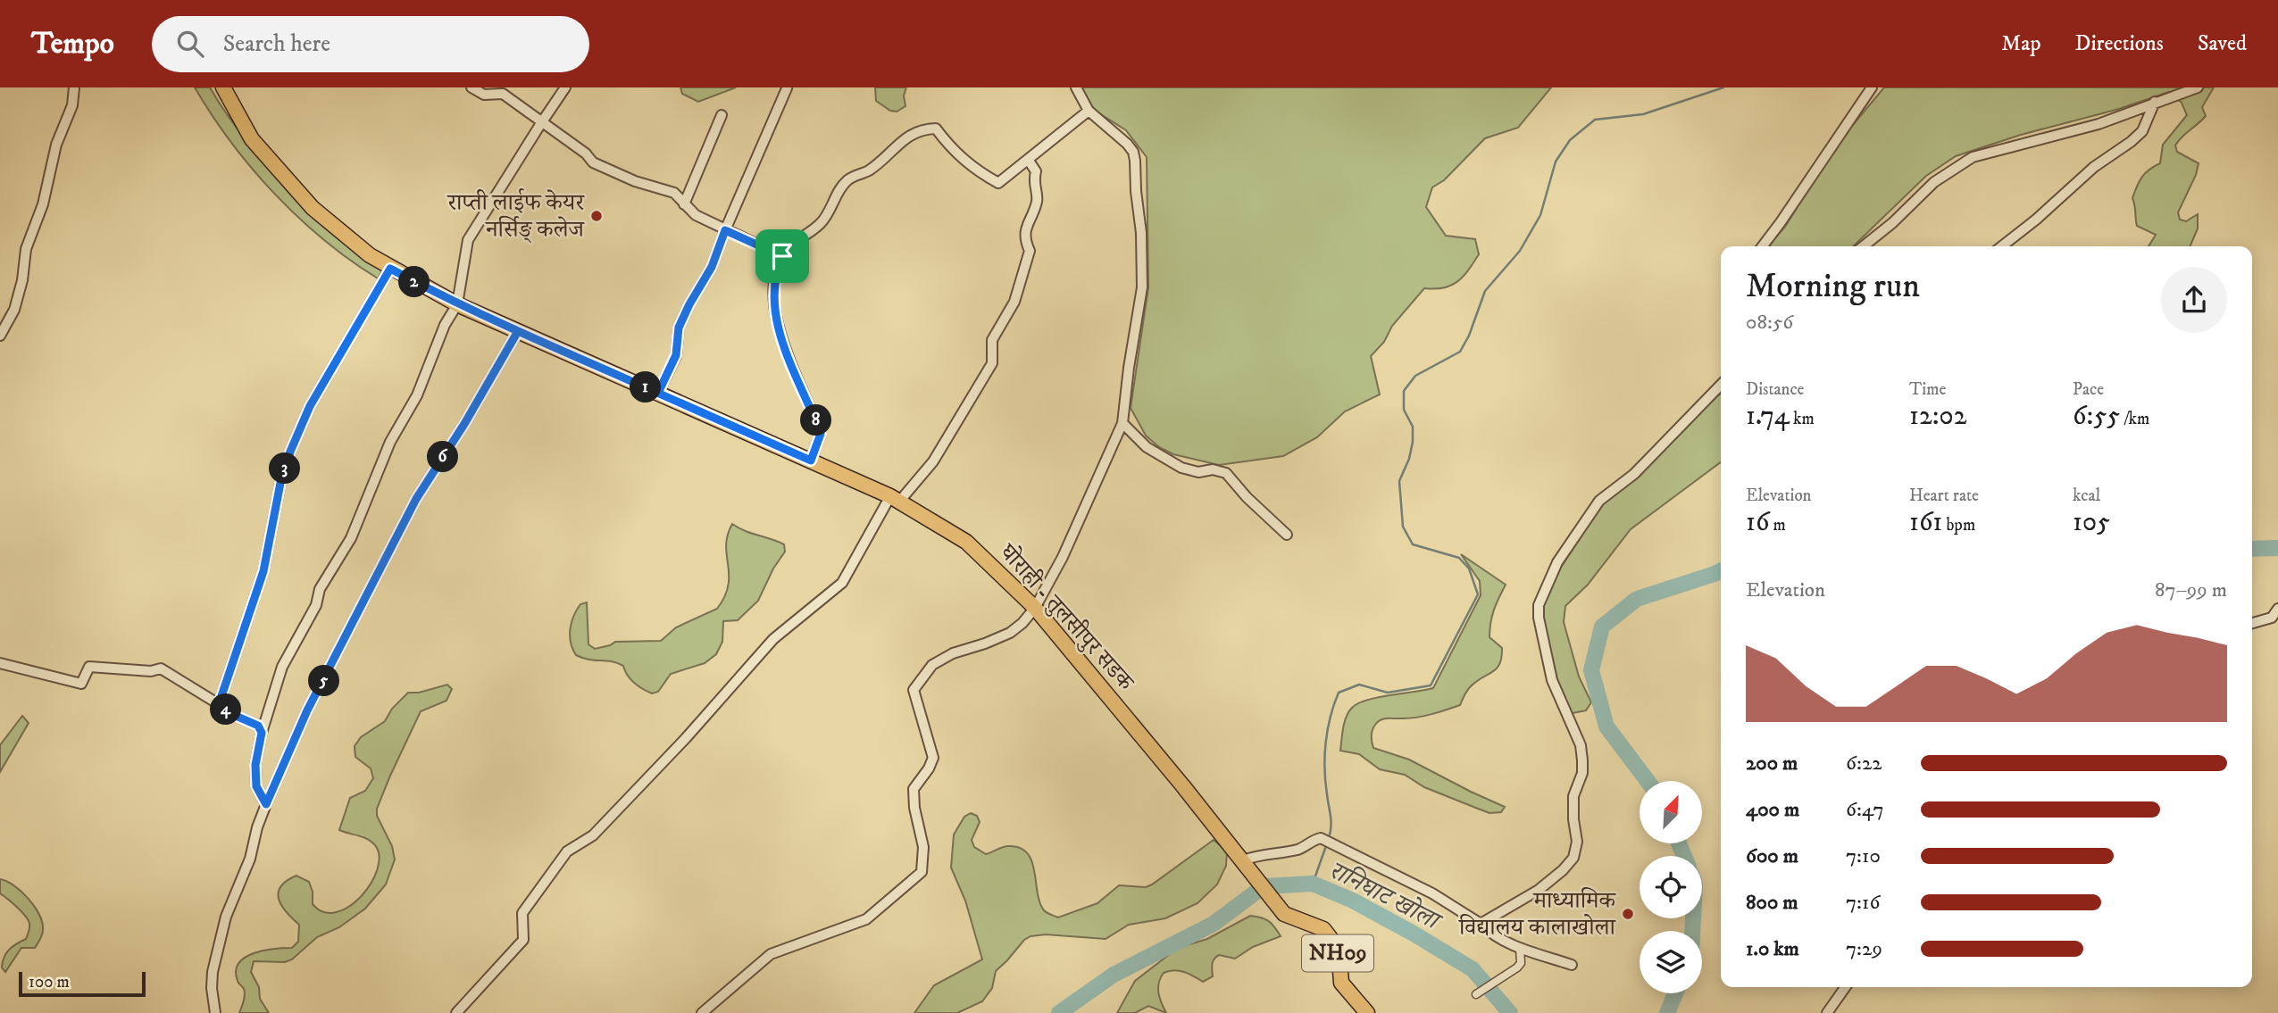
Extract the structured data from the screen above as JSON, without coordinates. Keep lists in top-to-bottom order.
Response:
{
  "streets": {
    "main road": ["घोराही - तुलसीपुर सडक", "NH09"]
  },
  "crossings": [
    ["घोराही - तुलसीपुर सडक", "NH09"]
  ],
  "water": ["रानिघाट खोला"],
  "places": ["राप्ती लाईफ केयर नर्सिङ् कलेज", "माध्यामिक विद्यालय कालाखोला"],
  "scale_bar": "100 m",
  "north": "top right",
  "page": {
    "header": "Tempo",
    "search": "Search here",
    "nav": ["Map", "Directions", "Saved"],
    "heading": ["Morning run", "08:56"],
    "pins": [
      "2",
      "1",
      "8",
      "6",
      "3",
      "5",
      "4"
    ],
    "stats": [
      ["Distance", "1.74 km"],
      ["Time", "12:02"],
      ["Pace", "6:55 /km"],
      ["Elevation", "16 m"],
      ["Heart rate", "161 bpm"],
      ["kcal", "105"]
    ],
    "chart": ["Elevation", "87–99 m"],
    "list": [
      {
        "name": "200 m",
        "note": "6:22"
      },
      {
        "name": "400 m",
        "note": "6:47"
      },
      {
        "name": "600 m",
        "note": "7:10"
      },
      {
        "name": "800 m",
        "note": "7:16"
      },
      {
        "name": "1.0 km",
        "note": "7:29"
      }
    ],
    "scale": "100 m"
  }
}
